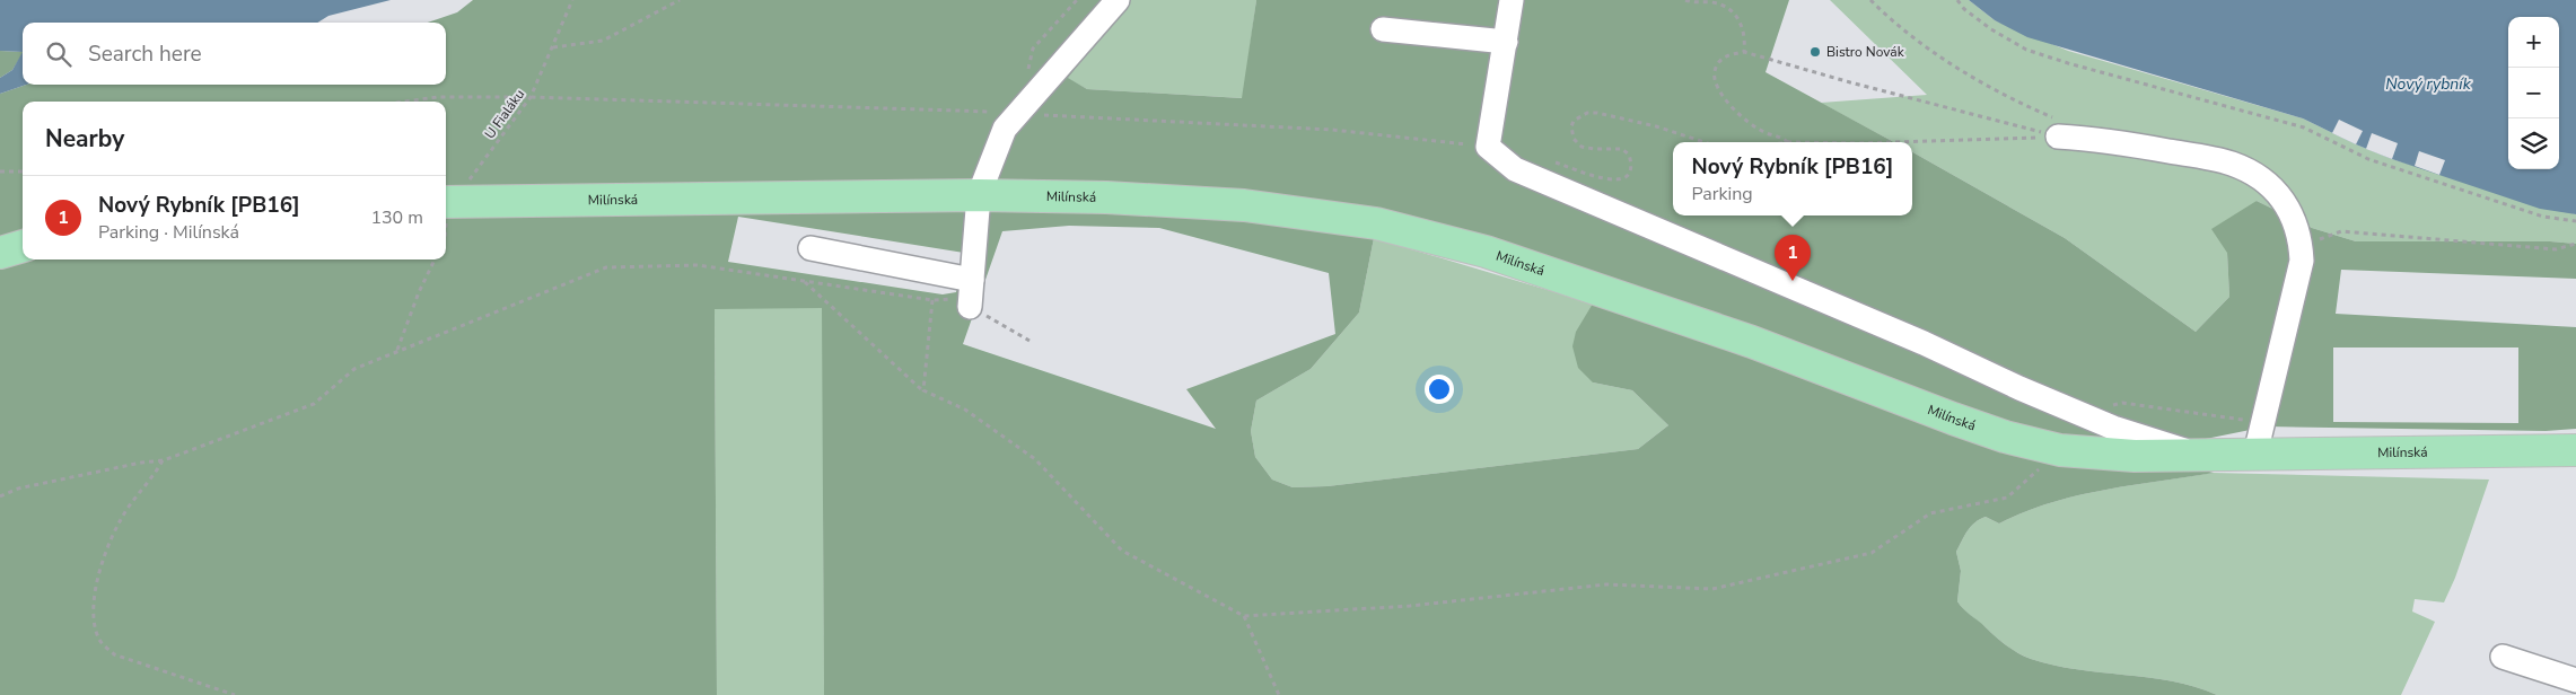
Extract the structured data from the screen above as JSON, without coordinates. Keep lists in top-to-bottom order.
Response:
{
  "streets": {
    "main road": ["Milínská"],
    "path": ["U Fialáku"]
  },
  "crossings": [
    ["U Fialáku", "Milínská"]
  ],
  "water": ["Nový rybník"],
  "places": ["Bistro Novák"],
  "page": {
    "map_buttons": ["+", "−"],
    "search": "Search here",
    "heading": "Nearby",
    "popup": ["Nový Rybník [PB16]", "Parking"],
    "list": [
      {
        "mark": "1",
        "name": "Nový Rybník [PB16]",
        "note": "Parking · Milínská",
        "value": "130 m"
      }
    ],
    "pins": "1"
  }
}
